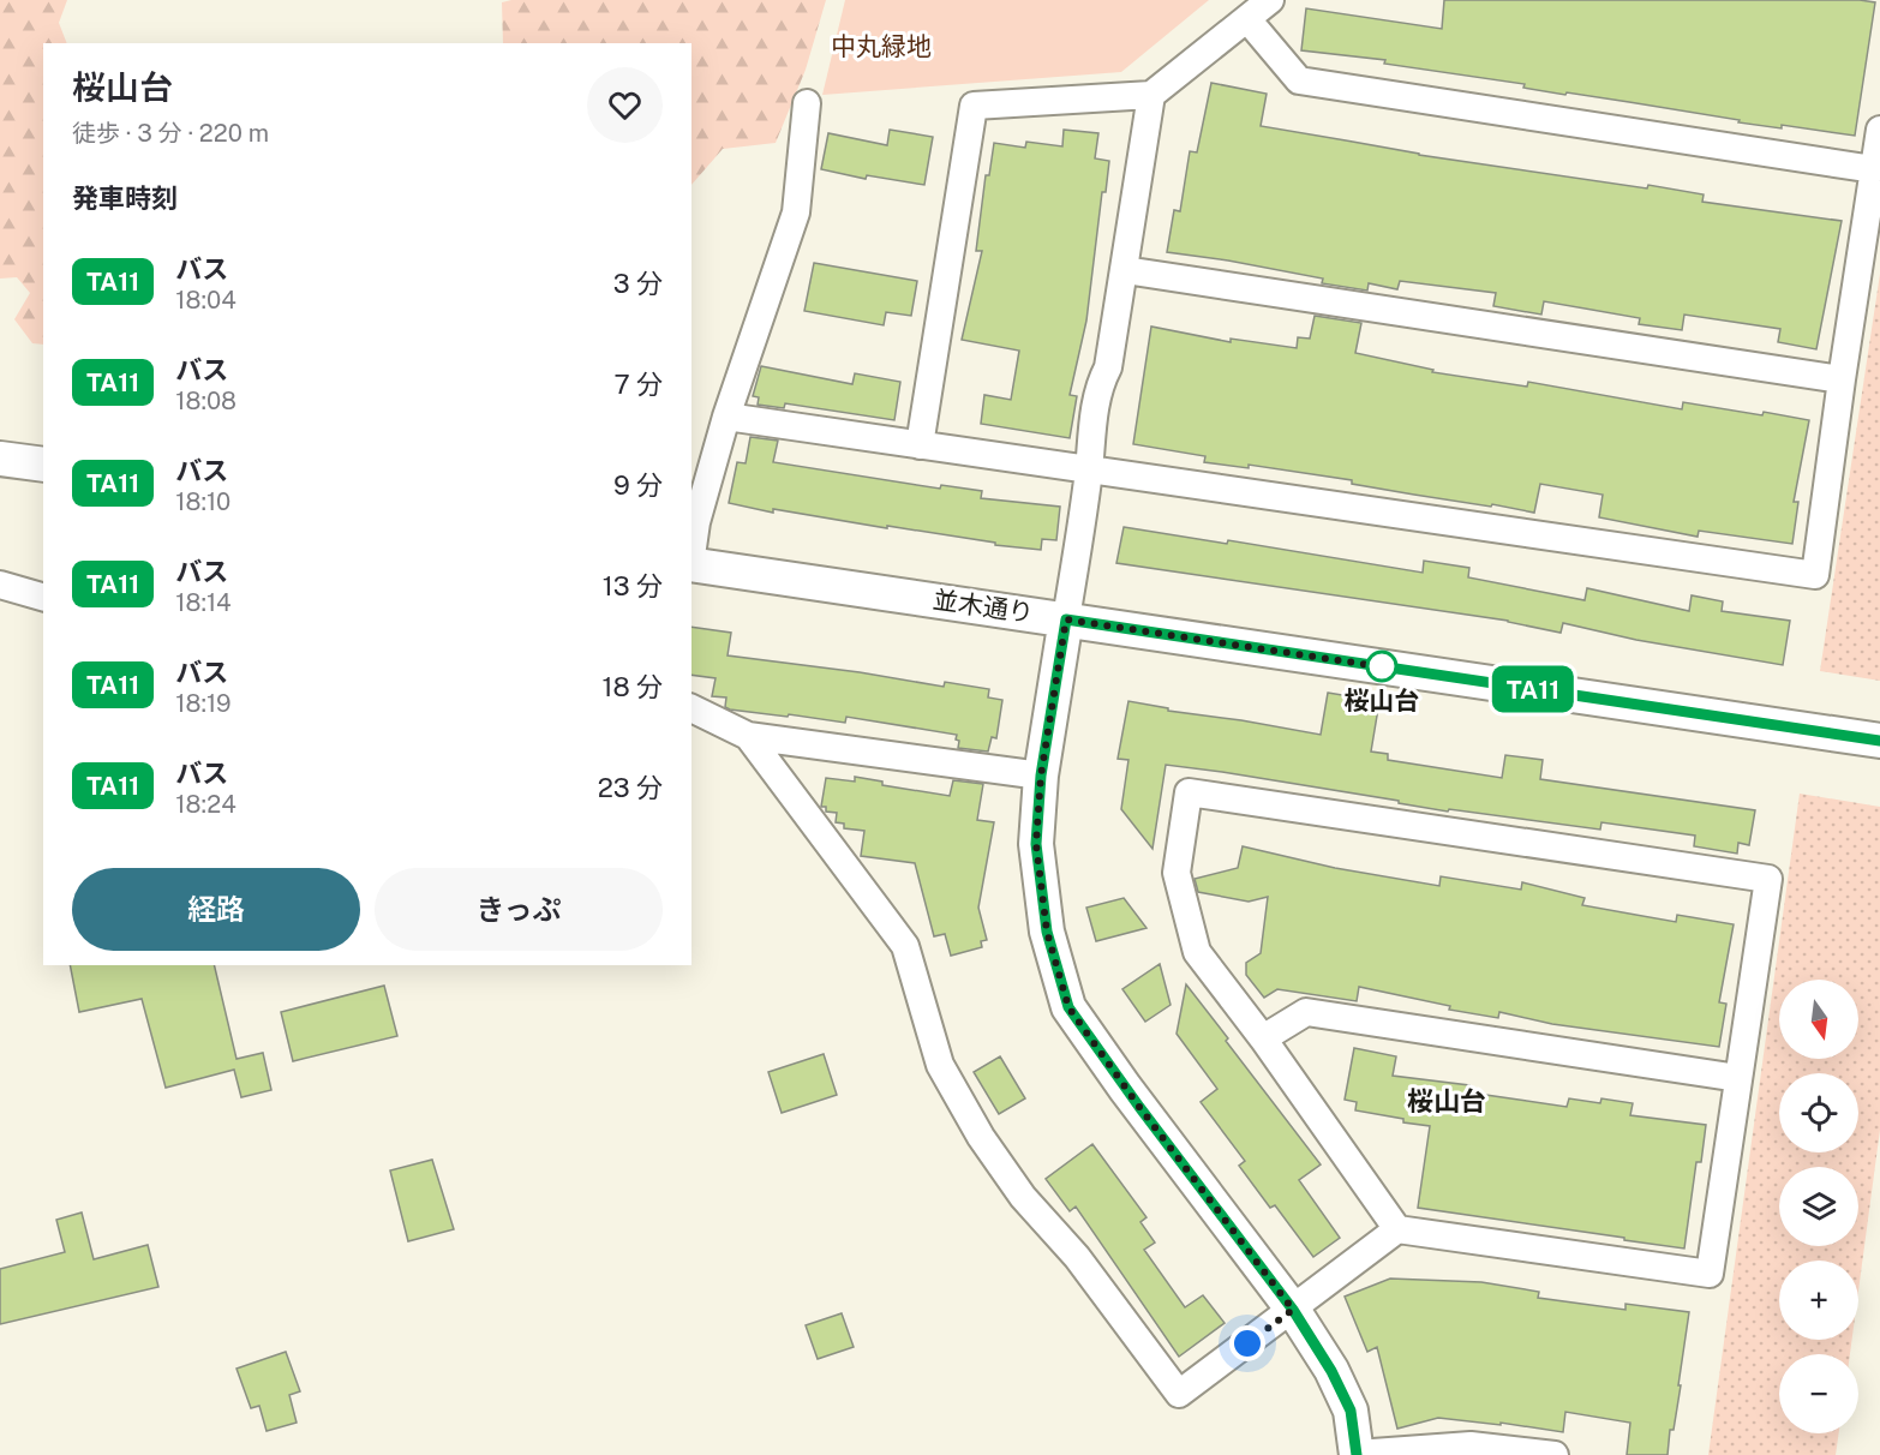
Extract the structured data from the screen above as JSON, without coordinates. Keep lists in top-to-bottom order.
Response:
{
  "streets": {
    "street": ["並木通り"]
  },
  "districts": ["桜山台"],
  "parks": ["中丸緑地"],
  "places": ["桜山台"],
  "lines": ["bus line TA11"],
  "north": "bottom",
  "page": {
    "on_map": "TA11",
    "heading": [
      ["桜山台", "徒歩 · 3 分 · 220 m"],
      "発車時刻"
    ],
    "list": [
      {
        "mark": "TA11",
        "name": "バス",
        "note": "18:04",
        "value": "3 分"
      },
      {
        "mark": "TA11",
        "name": "バス",
        "note": "18:08",
        "value": "7 分"
      },
      {
        "mark": "TA11",
        "name": "バス",
        "note": "18:10",
        "value": "9 分"
      },
      {
        "mark": "TA11",
        "name": "バス",
        "note": "18:14",
        "value": "13 分"
      },
      {
        "mark": "TA11",
        "name": "バス",
        "note": "18:19",
        "value": "18 分"
      },
      {
        "mark": "TA11",
        "name": "バス",
        "note": "18:24",
        "value": "23 分"
      }
    ],
    "buttons": ["経路", "きっぷ"],
    "map_buttons": ["+", "−"]
  }
}
